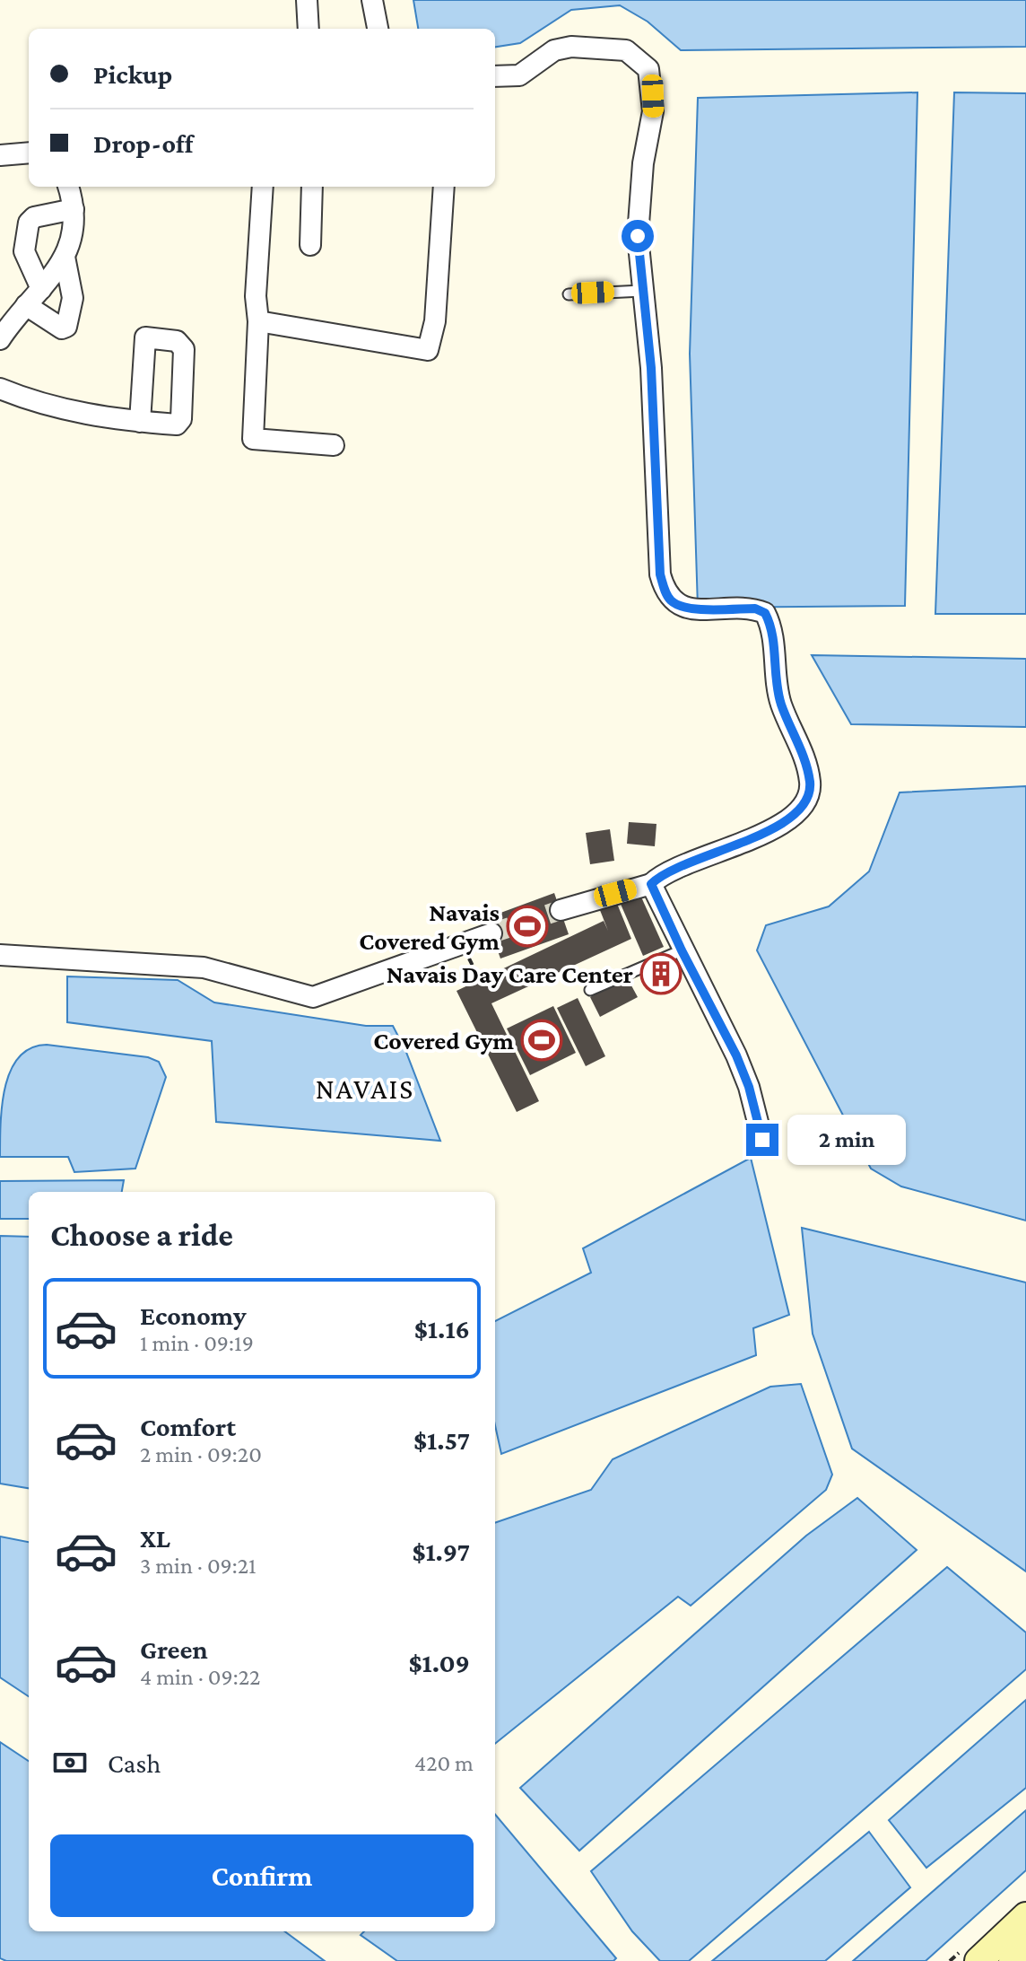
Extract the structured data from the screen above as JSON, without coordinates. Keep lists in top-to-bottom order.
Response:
{
  "districts": ["NAVAIS"],
  "places": {
    "sports": ["Navais Covered Gym", "Covered Gym"],
    "building": ["Navais Day Care Center"]
  },
  "page": {
    "banner": ["Pickup", "Drop-off"],
    "bubble": "2 min",
    "heading": "Choose a ride",
    "list": [
      {
        "name": "Economy",
        "note": "1 min · 09:19",
        "value": "$1.16"
      },
      {
        "name": "Comfort",
        "note": "2 min · 09:20",
        "value": "$1.57"
      },
      {
        "name": "XL",
        "note": "3 min · 09:21",
        "value": "$1.97"
      },
      {
        "name": "Green",
        "note": "4 min · 09:22",
        "value": "$1.09"
      }
    ],
    "pay": ["Cash", "420 m"],
    "buttons": "Confirm"
  }
}
